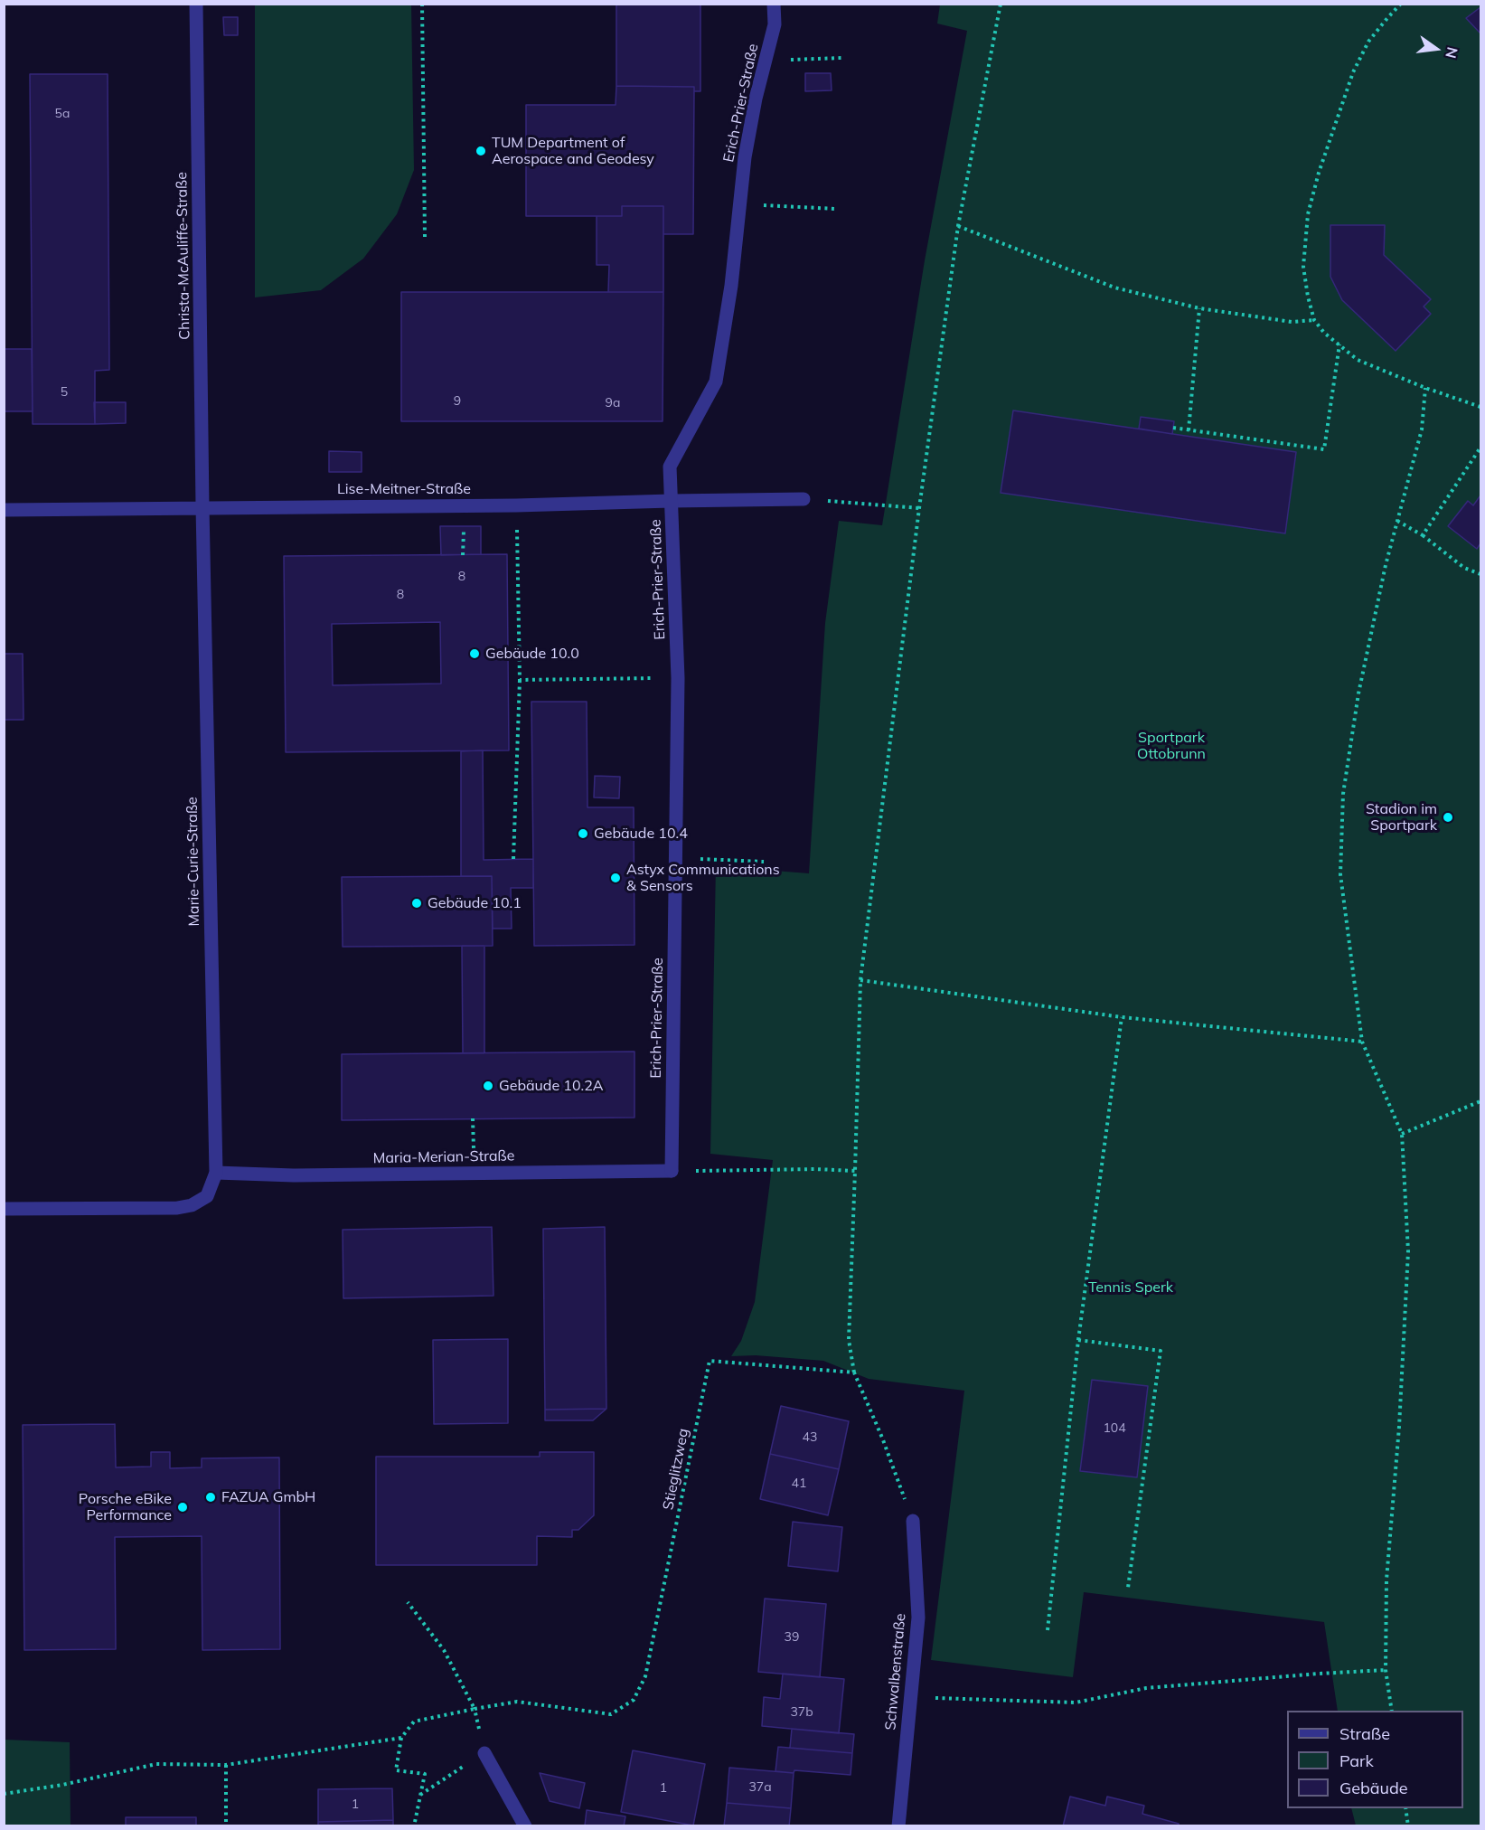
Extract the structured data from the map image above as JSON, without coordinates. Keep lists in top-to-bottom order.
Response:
{
  "streets": {
    "street": [
      "Erich-Prier-Straße",
      "Christa-McAuliffe-Straße",
      "Lise-Meitner-Straße",
      "Marie-Curie-Straße",
      "Maria-Merian-Straße",
      "Schwalbenstraße"
    ],
    "path": ["Stieglitzweg"]
  },
  "crossings": [
    ["Erich-Prier-Straße", "Lise-Meitner-Straße"],
    ["Erich-Prier-Straße", "Maria-Merian-Straße"],
    ["Christa-McAuliffe-Straße", "Lise-Meitner-Straße"],
    ["Christa-McAuliffe-Straße", "Marie-Curie-Straße"],
    ["Lise-Meitner-Straße", "Marie-Curie-Straße"],
    ["Marie-Curie-Straße", "Maria-Merian-Straße"]
  ],
  "parks": ["Sportpark Ottobrunn", "Tennis Sperk"],
  "places": [
    "TUM Department of Aerospace and Geodesy",
    "Gebäude 10.0",
    "Stadion im Sportpark",
    "Gebäude 10.4",
    "Astyx Communications & Sensors",
    "Gebäude 10.1",
    "Gebäude 10.2A",
    "FAZUA GmbH",
    "Porsche eBike Performance"
  ],
  "house_numbers": [
    "5a",
    "5",
    "9",
    "9a",
    "8",
    "8",
    "104",
    "43",
    "41",
    "39",
    "37b",
    "37a",
    "1",
    "1"
  ],
  "legend": ["Straße", "Park", "Gebäude"],
  "north": "right"
}
